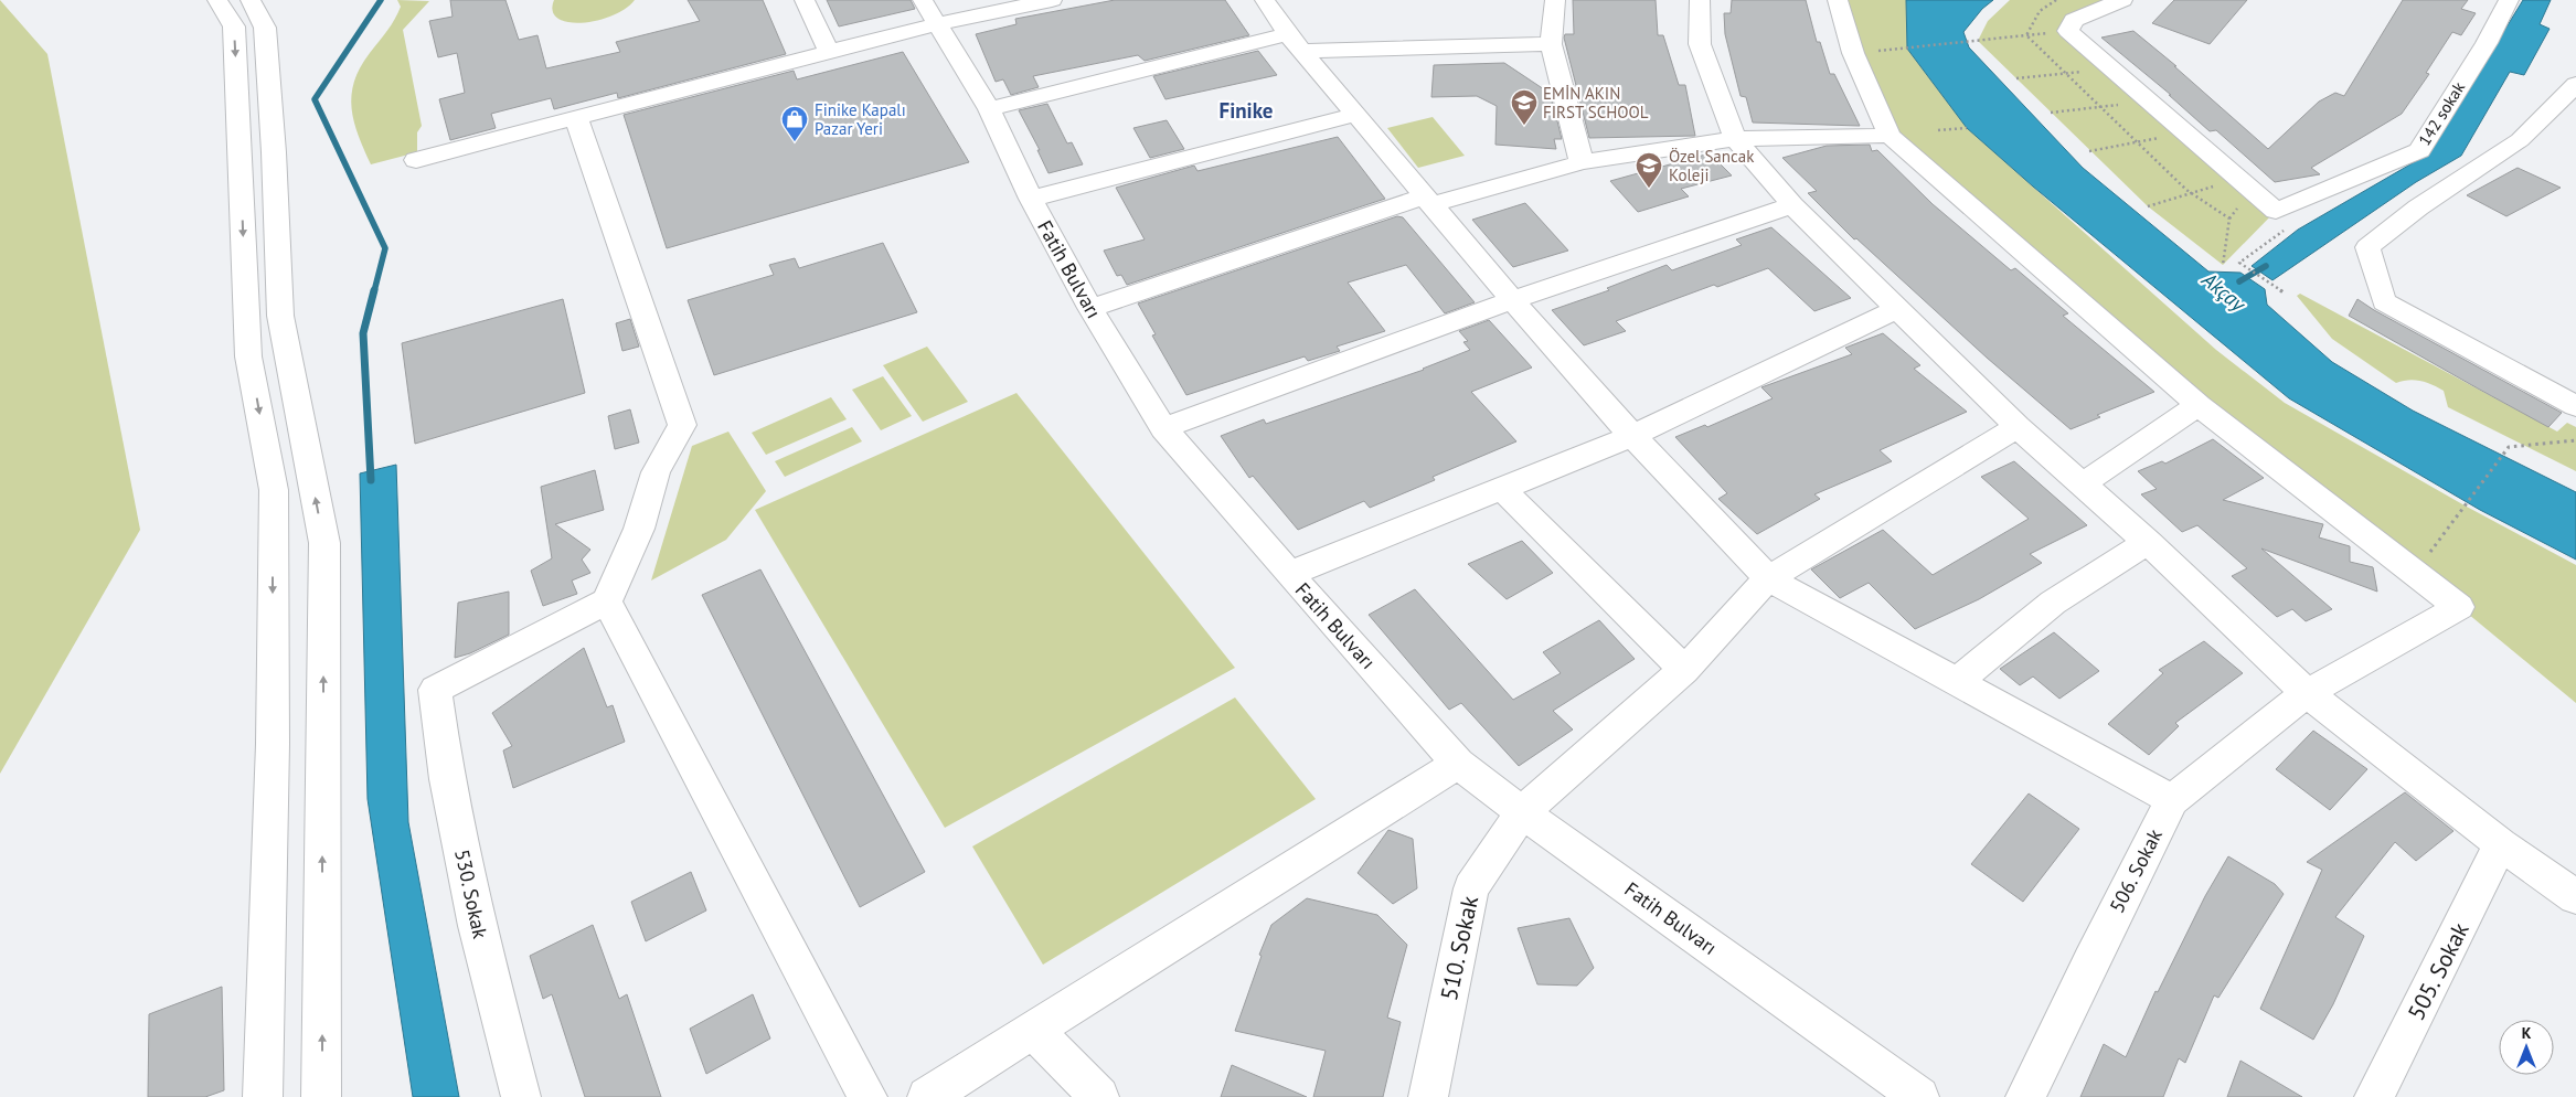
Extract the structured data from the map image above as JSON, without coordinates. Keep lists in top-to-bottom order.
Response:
{
  "streets": {
    "street": [
      "142 sokak",
      "Fatih Bulvarı",
      "506. Sokak",
      "530. Sokak",
      "510. Sokak",
      "505. Sokak"
    ]
  },
  "crossings": [
    ["Fatih Bulvarı", "510. Sokak"]
  ],
  "districts": ["Finike"],
  "water": ["Akçay"],
  "places": {
    "school or university": ["EMİN AKIN FIRST SCHOOL", "Özel Sancak Koleji"],
    "shop": ["Finike Kapalı Pazar Yeri"]
  },
  "north": "top"
}
